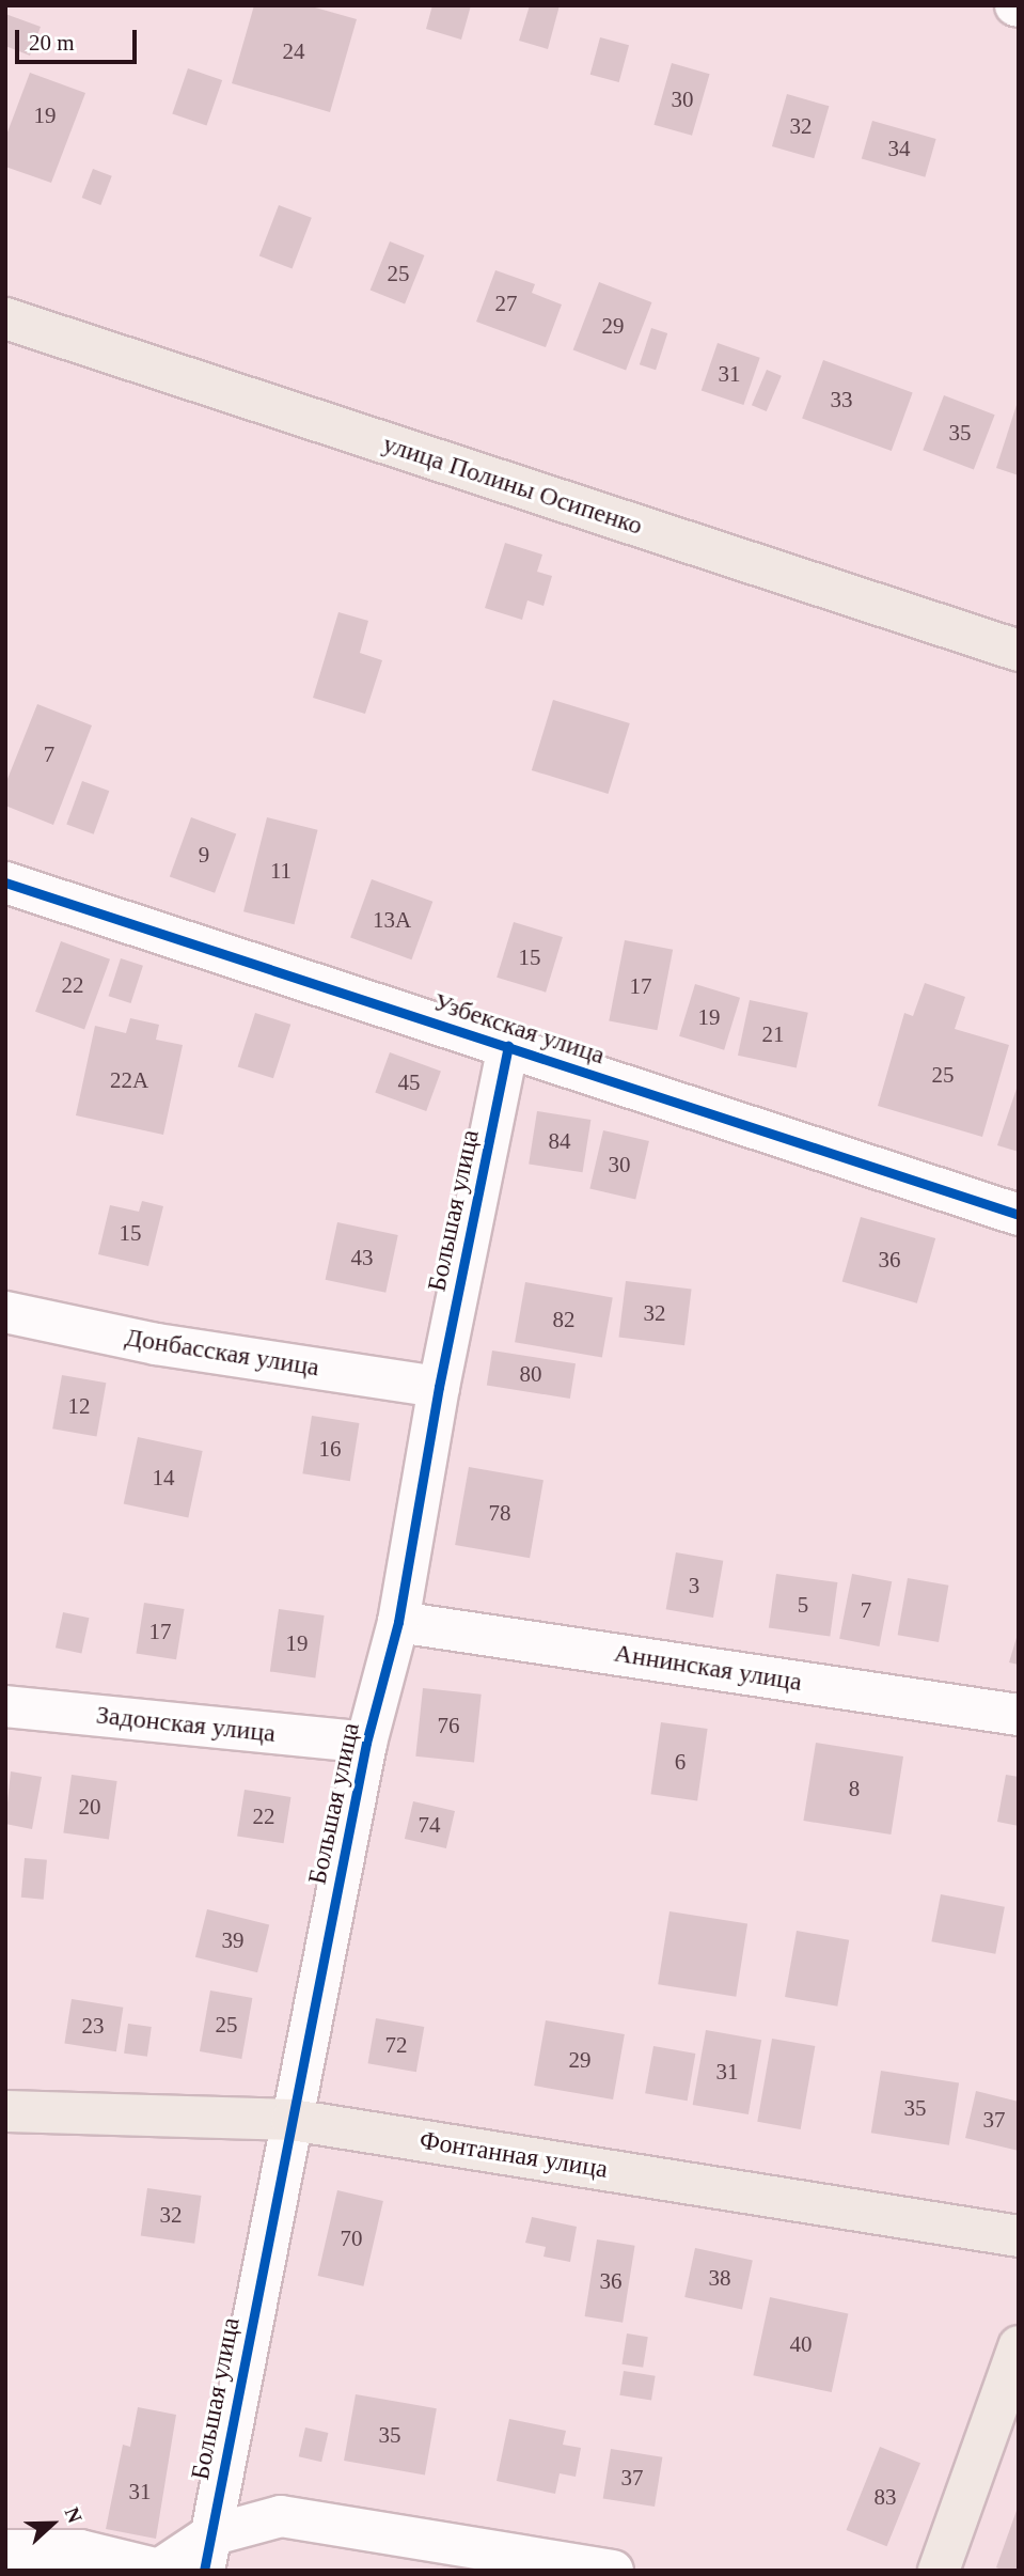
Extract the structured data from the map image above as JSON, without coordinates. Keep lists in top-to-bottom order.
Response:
{
  "streets": {
    "main road": ["улица Полины Осипенко", "Фонтанная улица"],
    "street": [
      "Узбекская улица",
      "Большая улица",
      "Донбасская улица",
      "Аннинская улица",
      "Задонская улица"
    ]
  },
  "crossings": [
    ["Узбекская улица", "Большая улица"],
    ["Большая улица", "Донбасская улица"],
    ["Большая улица", "Аннинская улица"],
    ["Большая улица", "Задонская улица"],
    ["Большая улица", "Фонтанная улица"]
  ],
  "house_numbers": [
    "24",
    "30",
    "19",
    "32",
    "34",
    "25",
    "27",
    "29",
    "31",
    "33",
    "35",
    "7",
    "9",
    "11",
    "13А",
    "15",
    "22",
    "17",
    "19",
    "21",
    "25",
    "22А",
    "45",
    "84",
    "30",
    "15",
    "43",
    "36",
    "32",
    "82",
    "80",
    "12",
    "16",
    "14",
    "78",
    "3",
    "5",
    "7",
    "17",
    "19",
    "76",
    "6",
    "8",
    "20",
    "22",
    "74",
    "39",
    "25",
    "23",
    "72",
    "29",
    "31",
    "35",
    "37",
    "32",
    "70",
    "38",
    "36",
    "40",
    "35",
    "37",
    "31",
    "83"
  ],
  "scale_bar": "20 m",
  "north": "right"
}
